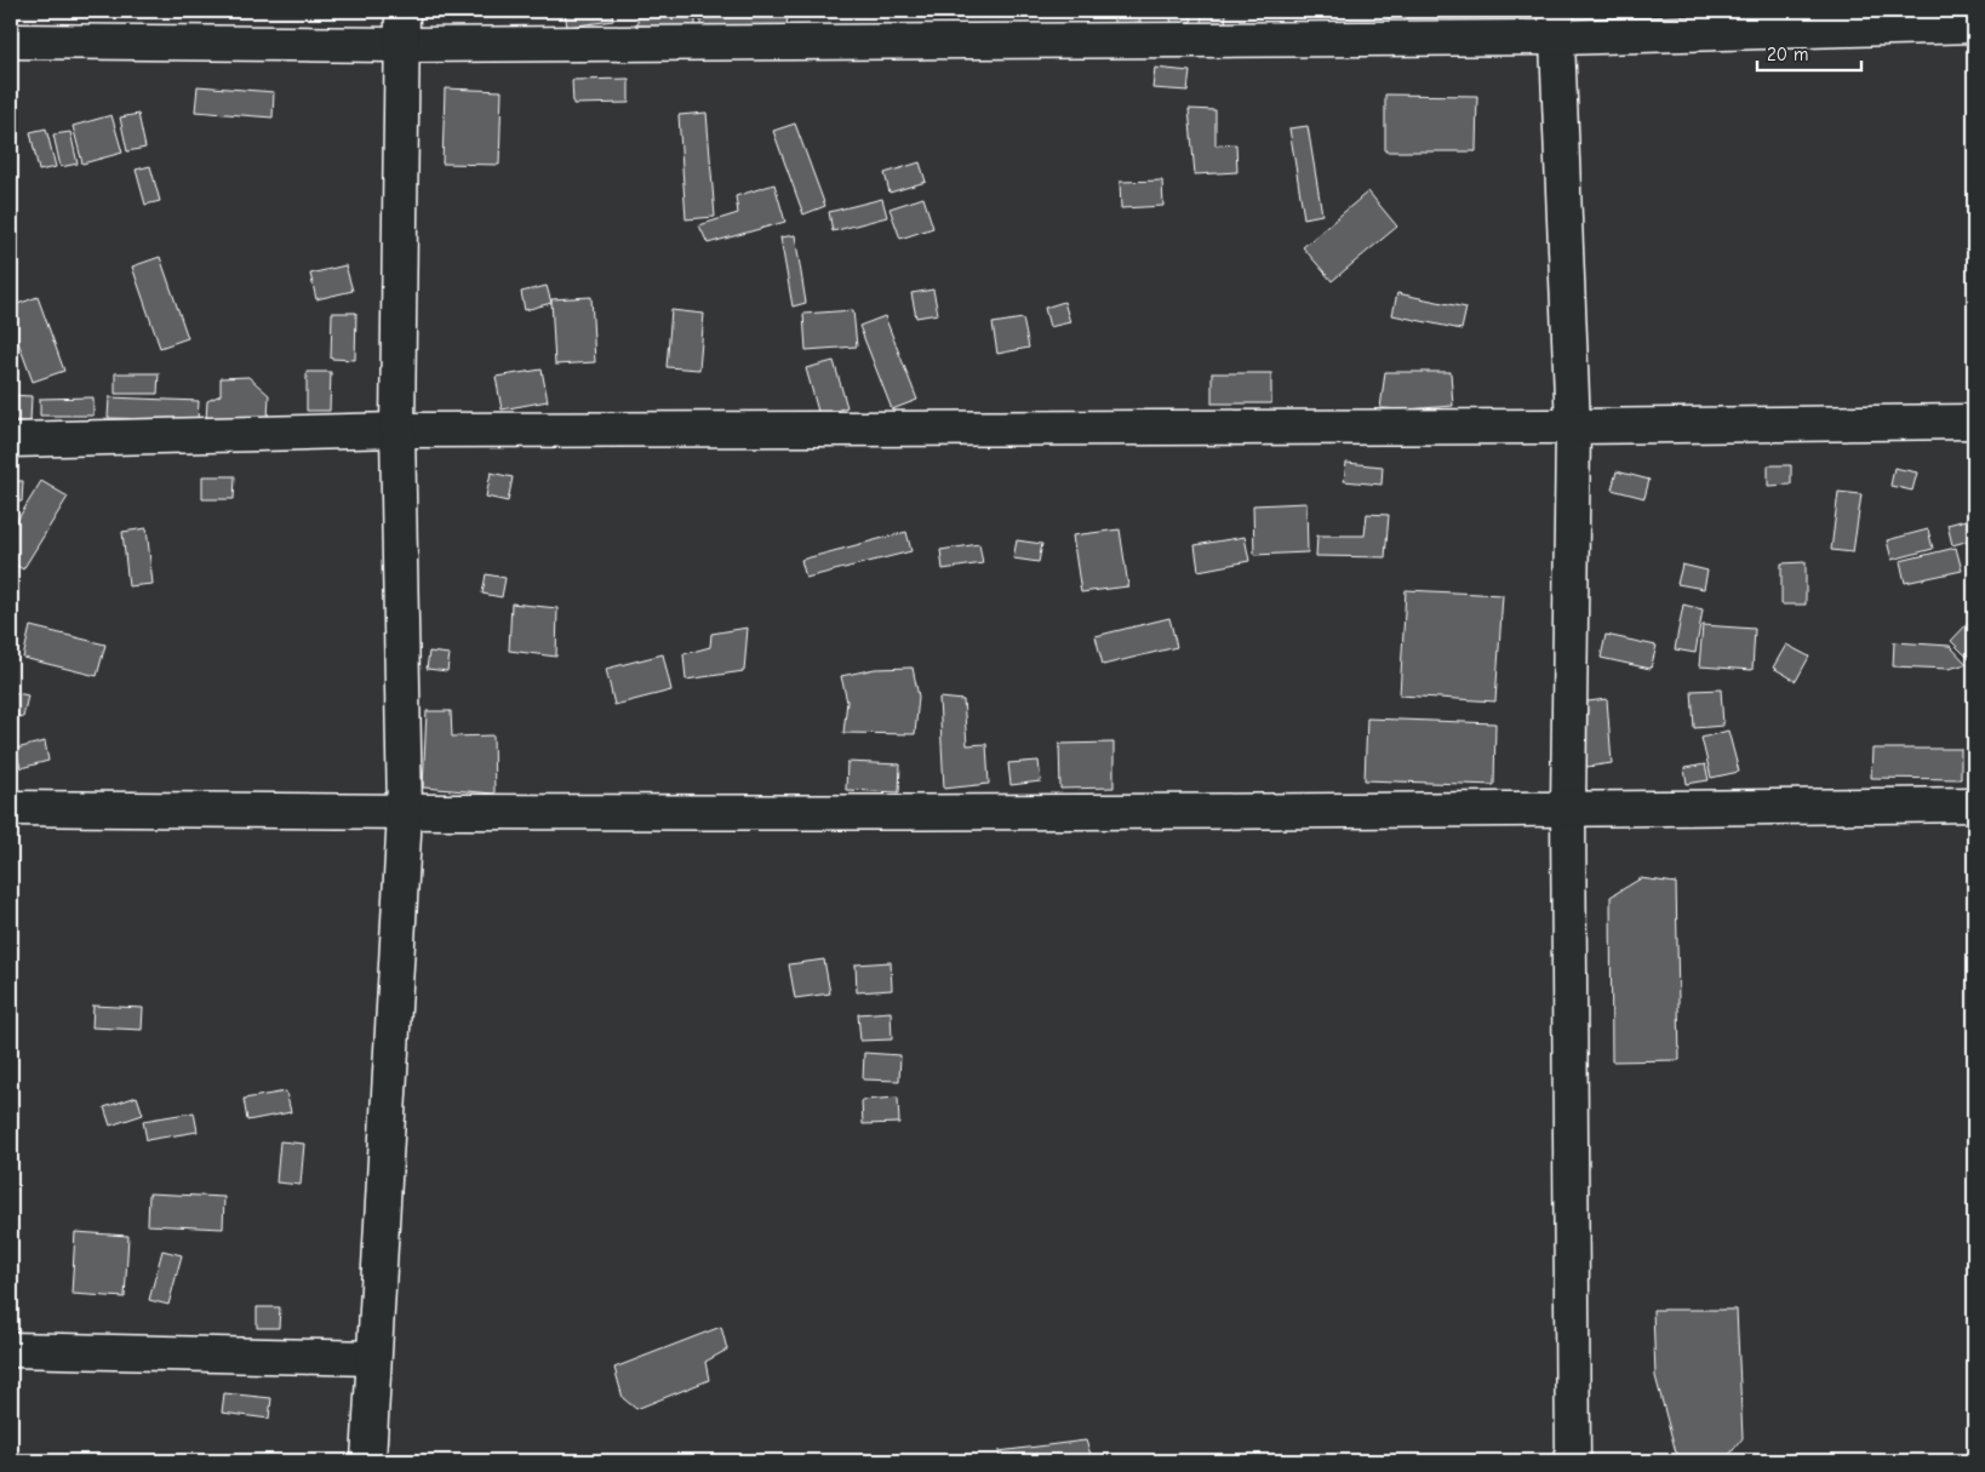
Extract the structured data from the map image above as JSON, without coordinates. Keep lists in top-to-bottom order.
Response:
{
  "scale_bar": "20 m"
}
